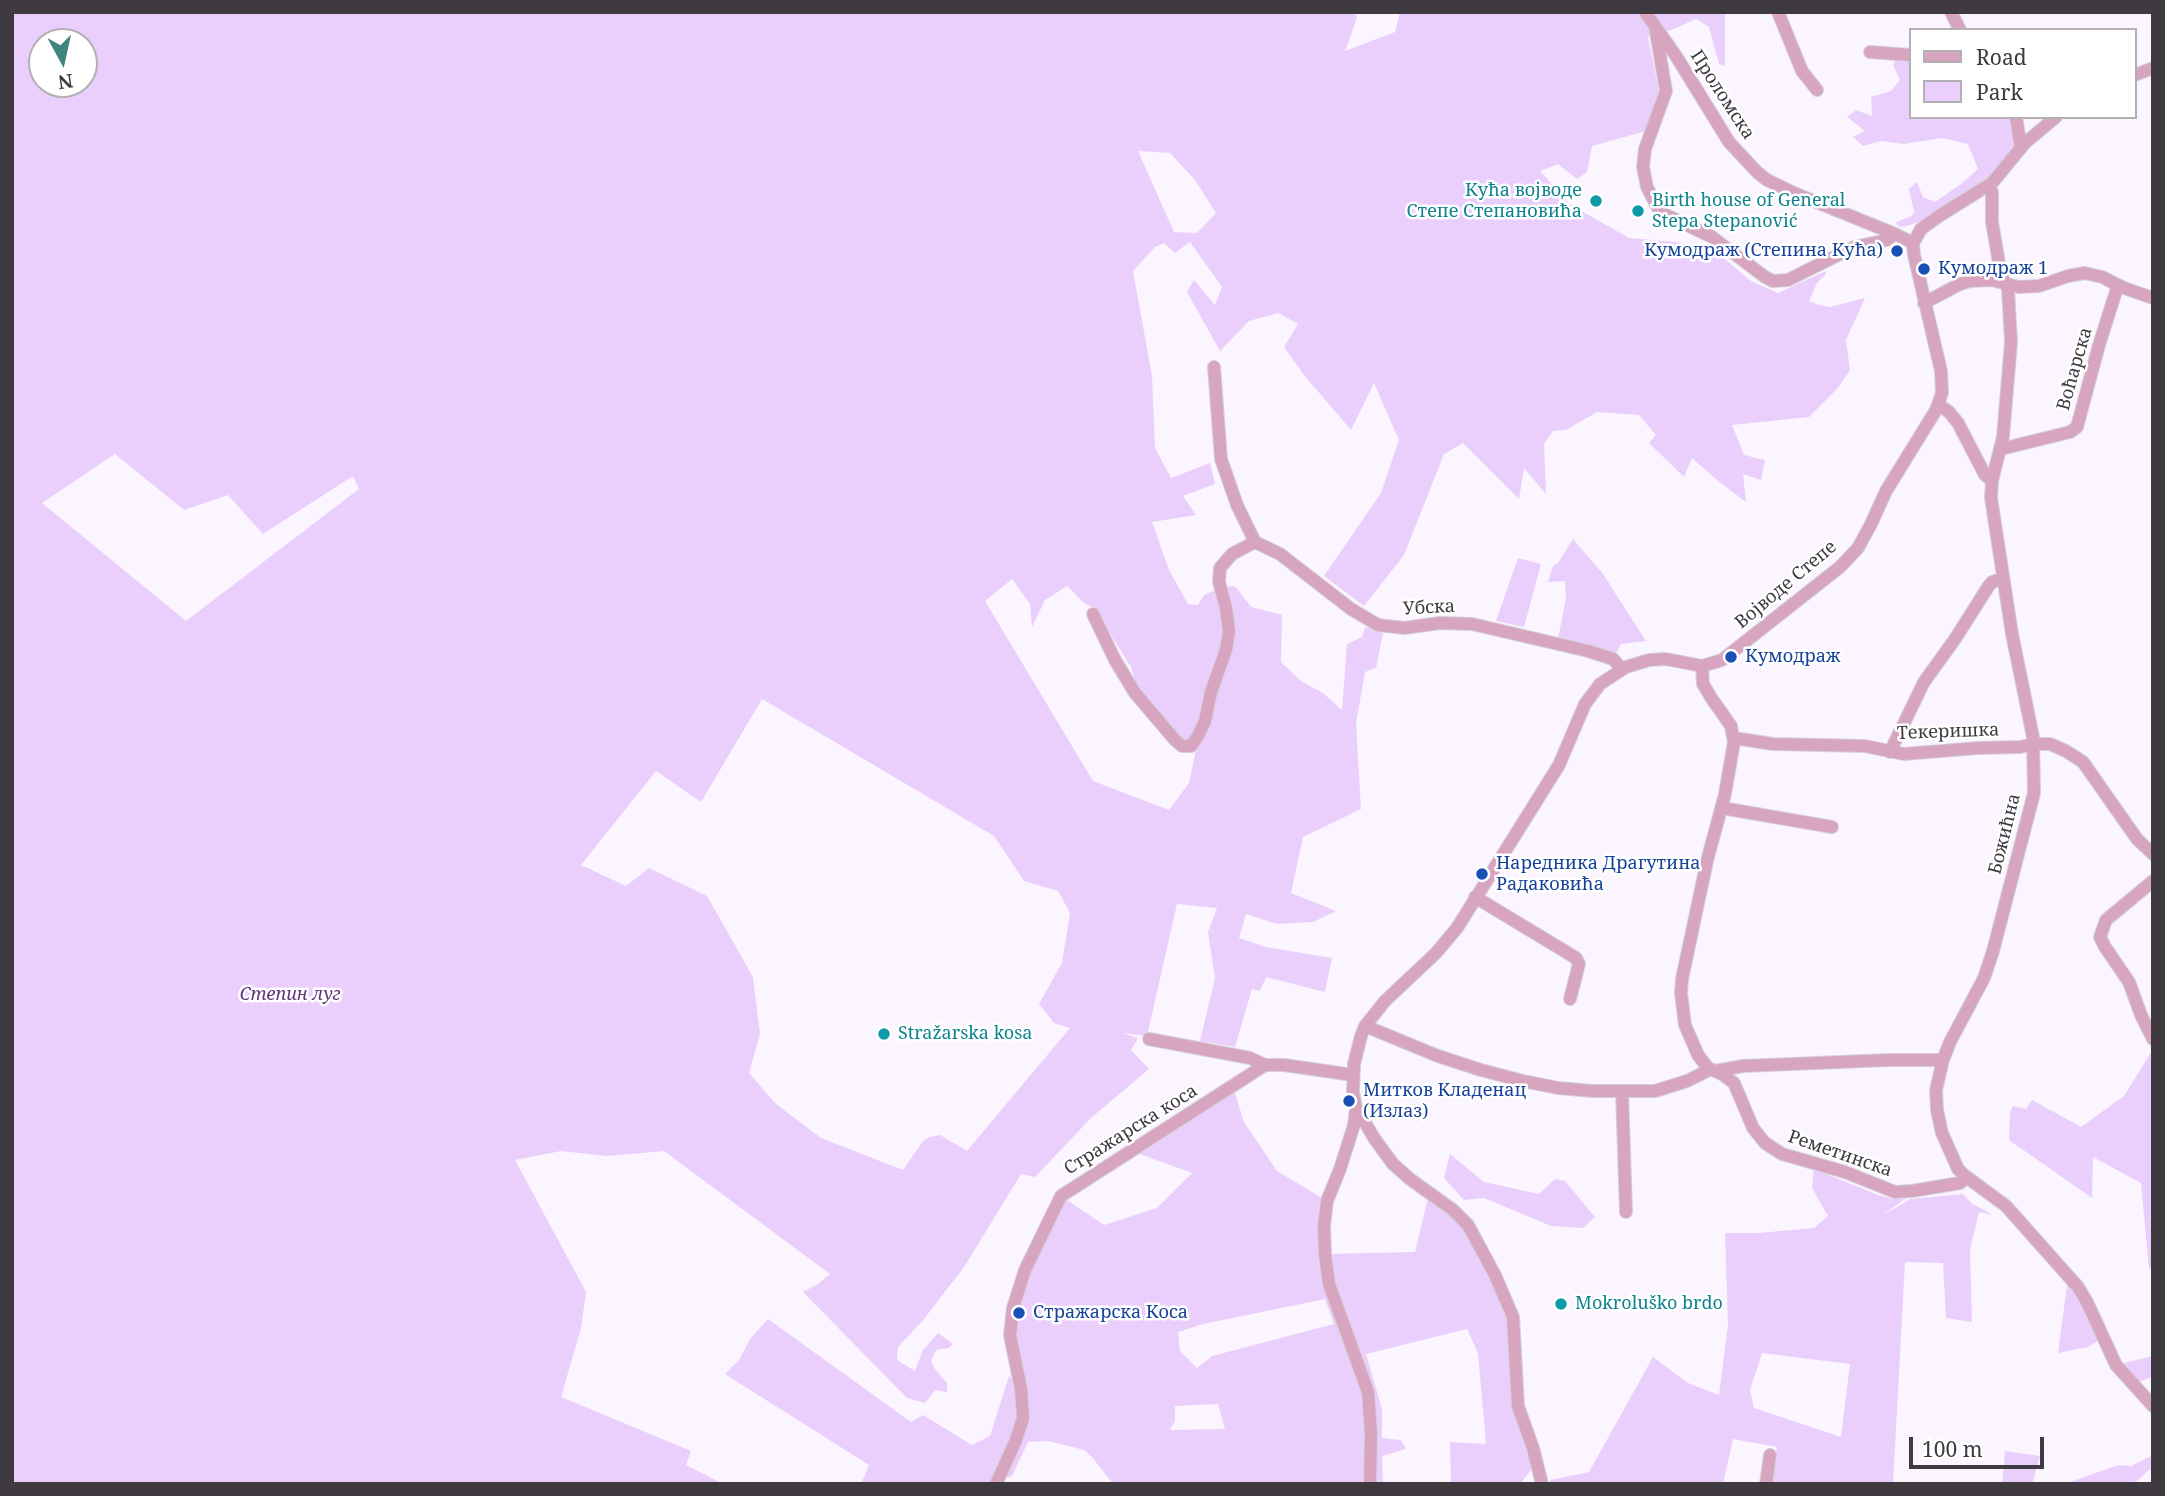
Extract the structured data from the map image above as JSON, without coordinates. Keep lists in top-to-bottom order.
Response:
{
  "streets": {
    "street": [
      "Проломска",
      "Воћарска",
      "Војводе Степе",
      "Убска",
      "Текеришка",
      "Божићна",
      "Стражарска коса",
      "Реметинска"
    ]
  },
  "crossings": [
    ["Проломска", "Војводе Степе"],
    ["Воћарска", "Божићна"],
    ["Текеришка", "Божићна"],
    ["Текеришка", "Реметинска"],
    ["Божићна", "Реметинска"]
  ],
  "parks": ["Степин луг"],
  "places": [
    "Кућа војводе Степе Степановића",
    "Birth house of General Stepa Stepanović",
    "Кумодраж (Степина Кућа)",
    "Кумодраж 1",
    "Кумодраж",
    "Наредника Драгутина Радаковића",
    "Stražarska kosa",
    "Митков Кладенац (Излаз)",
    "Mokroluško brdo",
    "Стражарска Коса"
  ],
  "legend": ["Road", "Park"],
  "scale_bar": "100 m",
  "north": "bottom"
}
